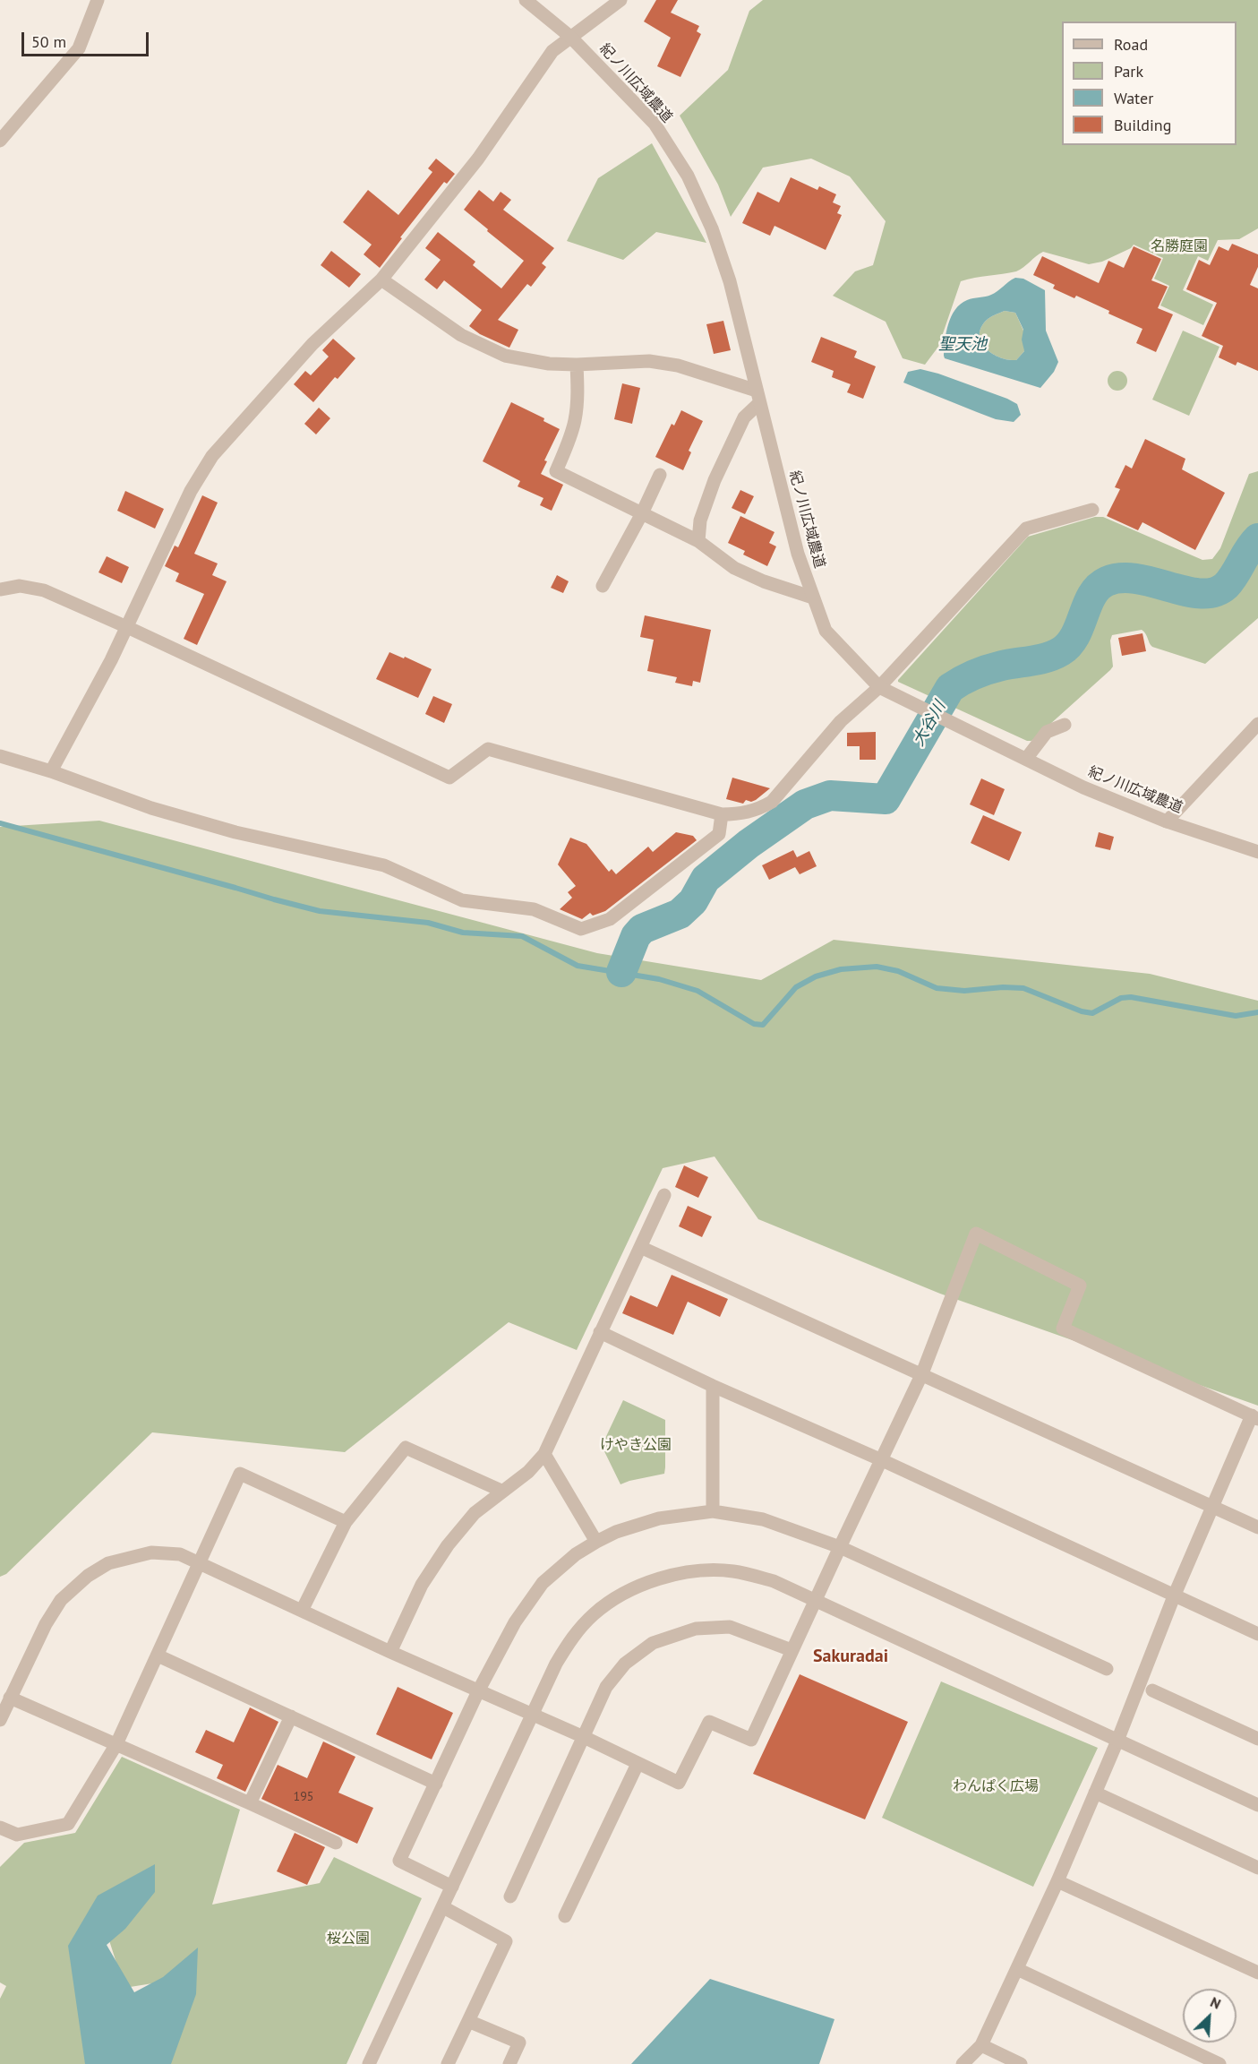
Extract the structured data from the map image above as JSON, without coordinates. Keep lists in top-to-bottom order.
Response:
{
  "streets": {
    "street": ["紀ノ川広域農道"]
  },
  "districts": ["Sakuradai"],
  "water": ["聖天池", "大谷川"],
  "parks": [
    "名勝庭園",
    "けやき公園",
    "わんぱく広場",
    "桜公園"
  ],
  "house_numbers": ["195"],
  "legend": [
    "Road",
    "Park",
    "Water",
    "Building"
  ],
  "scale_bar": "50 m",
  "north": "top right"
}
